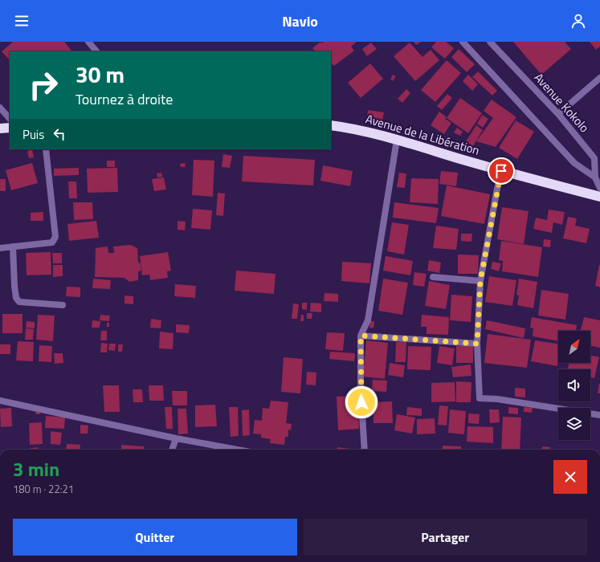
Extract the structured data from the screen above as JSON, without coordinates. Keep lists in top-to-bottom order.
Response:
{
  "streets": {
    "highway": ["Avenue de la Libération"],
    "street": ["Avenue Kokolo"]
  },
  "north": "top right",
  "page": {
    "header": "Navio",
    "turn": ["30 m", "Tournez à droite"],
    "then": "Puis",
    "heading": ["3 min", "180 m · 22:21"],
    "buttons": ["Quitter", "Partager"]
  }
}
